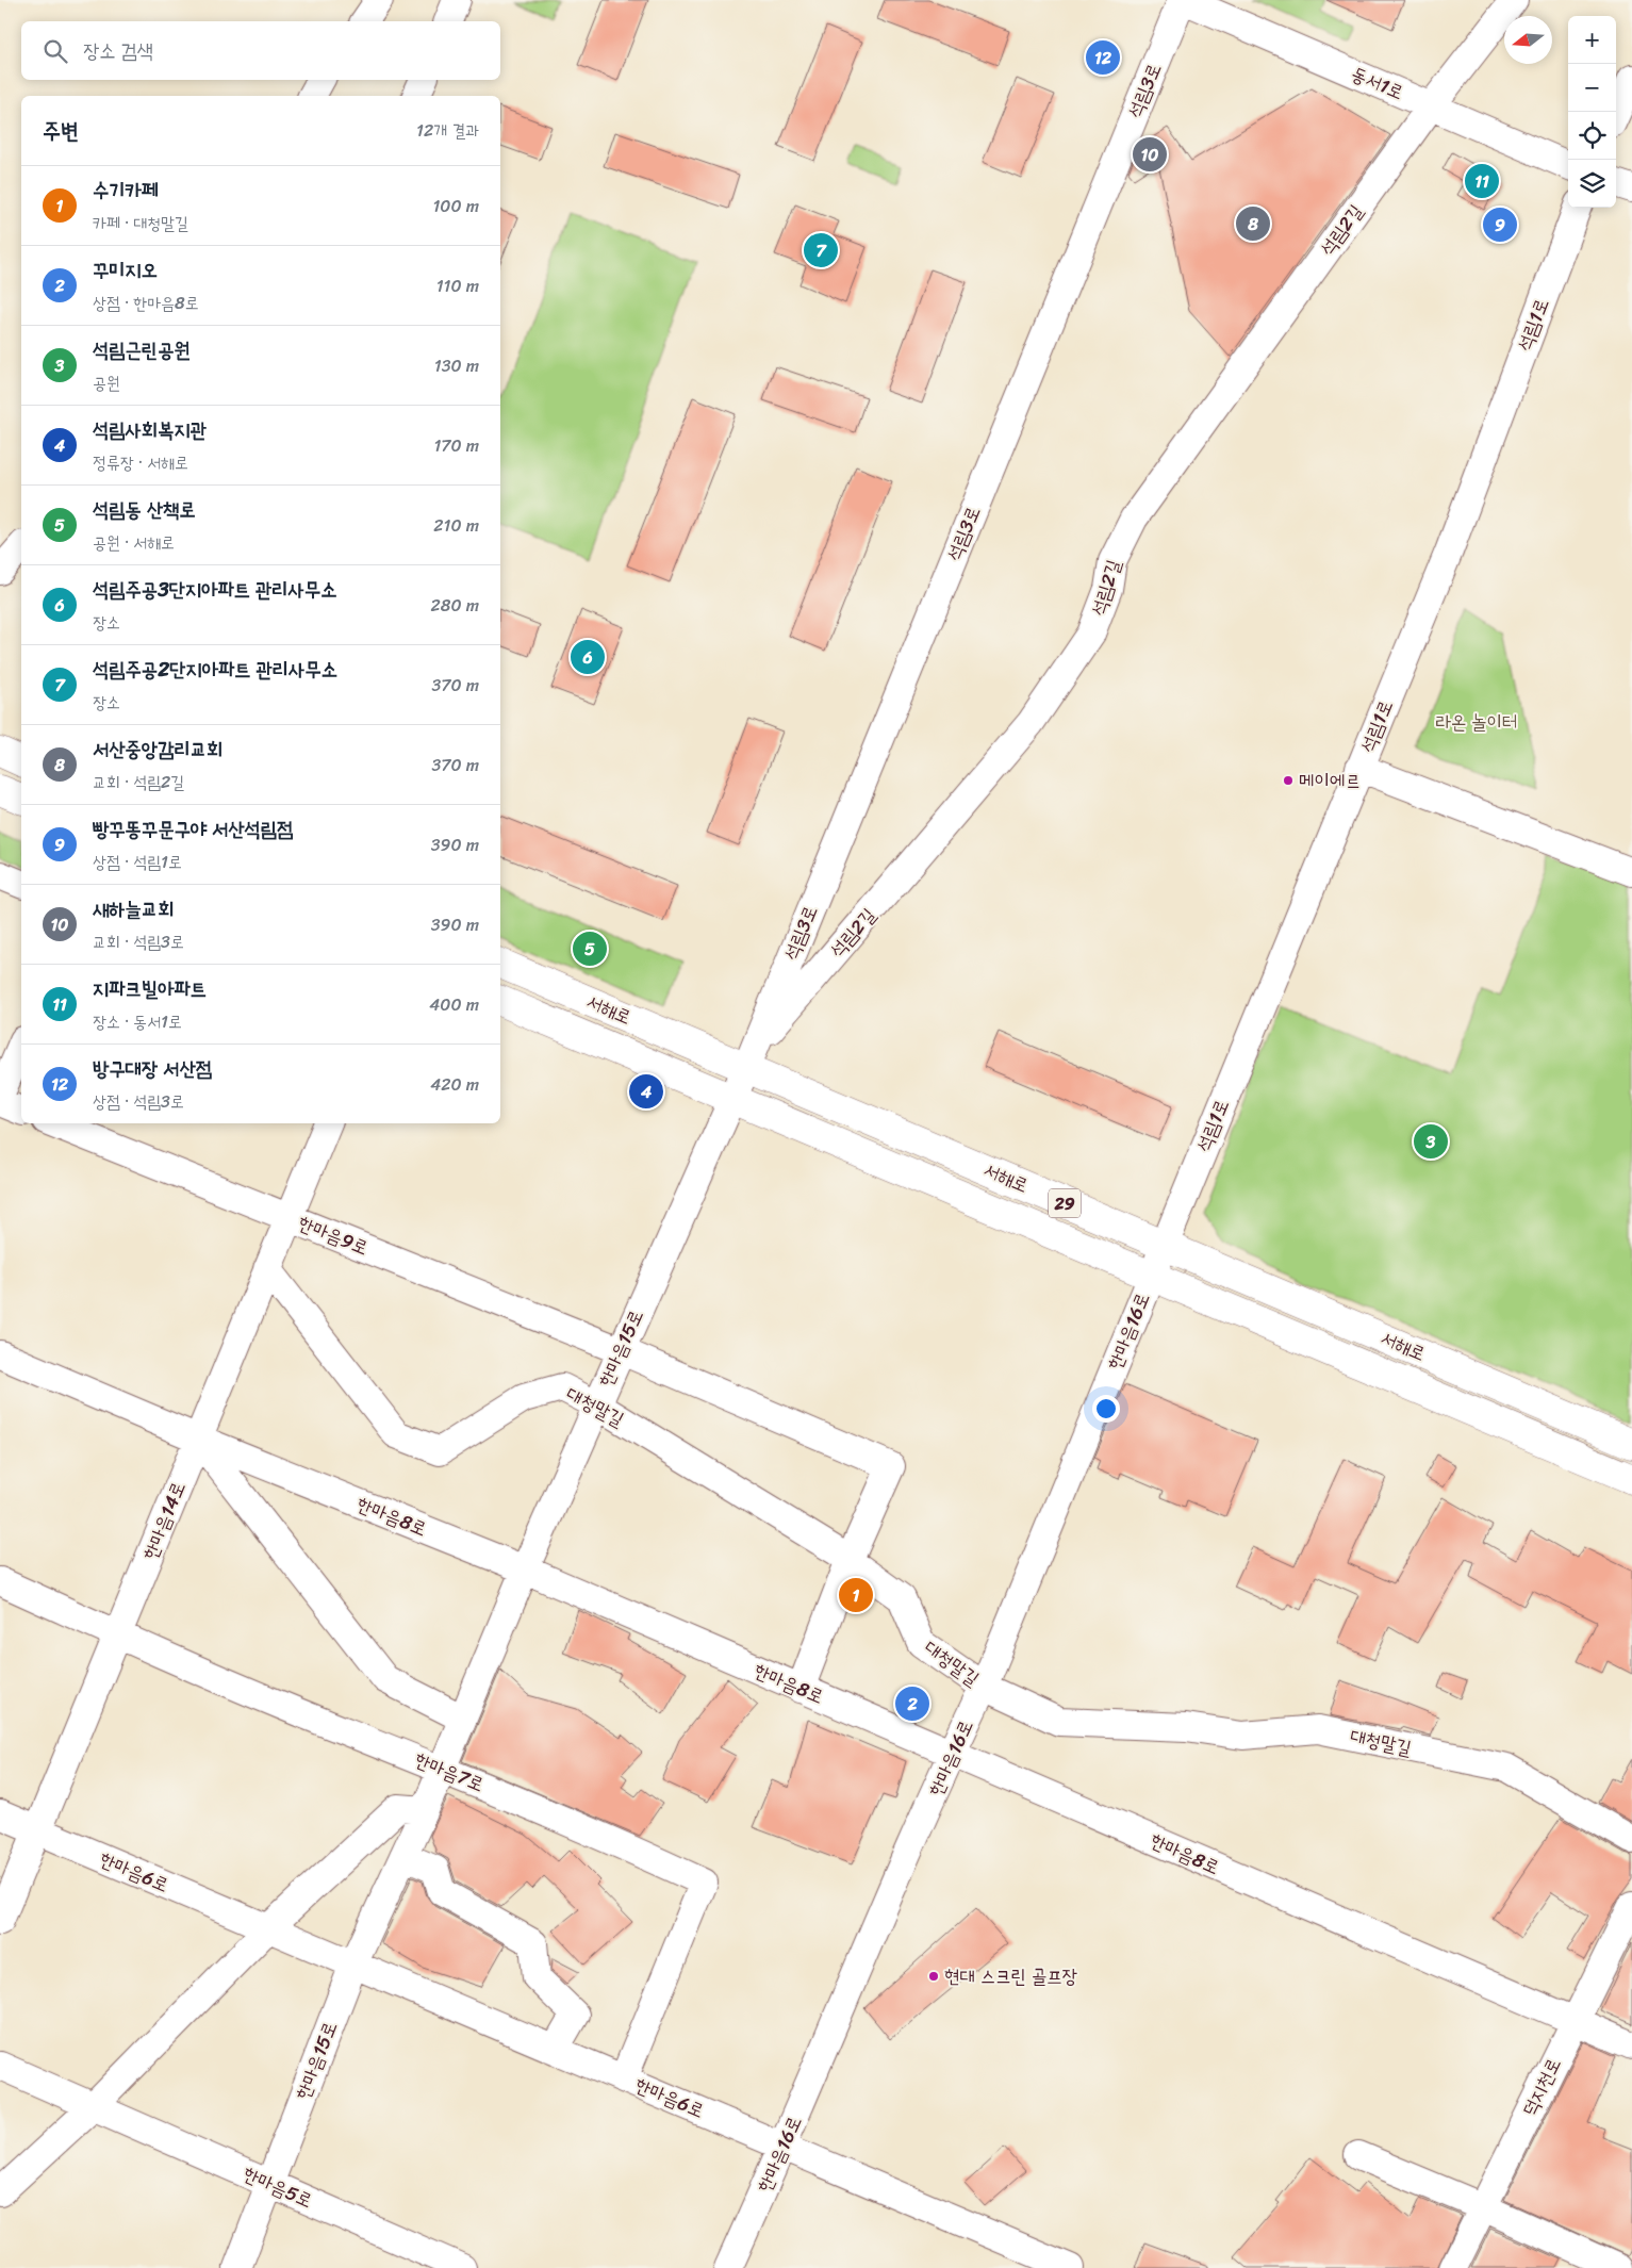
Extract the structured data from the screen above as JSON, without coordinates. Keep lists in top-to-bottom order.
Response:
{
  "streets": {
    "main road": ["서해로", "29"],
    "street": [
      "동서1로",
      "석림3로",
      "석림2길",
      "석림1로",
      "한마음9로",
      "한마음16로",
      "한마음15로",
      "대청말길",
      "한마음8로",
      "한마음14로",
      "한마음7로",
      "한마음6로",
      "덕지천로",
      "한마음5로"
    ]
  },
  "crossings": [
    ["동서1로", "석림3로"],
    ["동서1로", "석림2길"],
    ["석림3로", "석림2길"],
    ["석림3로", "서해로"],
    ["석림3로", "한마음15로"],
    ["석림2길", "서해로"],
    ["석림2길", "한마음15로"],
    ["석림1로", "서해로"],
    ["석림1로", "한마음16로"],
    ["서해로", "한마음16로"],
    ["서해로", "한마음15로"],
    ["한마음9로", "한마음15로"],
    ["한마음9로", "대청말길"],
    ["한마음9로", "한마음14로"],
    ["한마음16로", "대청말길"],
    ["한마음16로", "한마음8로"],
    ["한마음16로", "한마음6로"],
    ["한마음15로", "대청말길"],
    ["한마음15로", "한마음8로"],
    ["한마음15로", "한마음7로"],
    ["한마음15로", "한마음6로"],
    ["한마음15로", "한마음5로"],
    ["대청말길", "한마음14로"],
    ["한마음8로", "한마음14로"],
    ["한마음8로", "덕지천로"],
    ["한마음14로", "한마음7로"],
    ["한마음14로", "한마음6로"],
    ["한마음7로", "한마음6로"]
  ],
  "parks": ["라온 놀이터"],
  "places": ["메이에르", "현대 스크린 골프장"],
  "north": "left",
  "page": {
    "map_buttons": ["+", "−"],
    "search": "장소 검색",
    "pins": [
      "12",
      "10",
      "11",
      "8",
      "9",
      "7",
      "6",
      "5",
      "4",
      "3",
      "1",
      "2"
    ],
    "heading": ["주변", "12개 결과"],
    "list": [
      {
        "mark": "1",
        "name": "수기카페",
        "note": "카페 · 대청말길",
        "value": "100 m"
      },
      {
        "mark": "2",
        "name": "꾸미지오",
        "note": "상점 · 한마음8로",
        "value": "110 m"
      },
      {
        "mark": "3",
        "name": "석림근린공원",
        "note": "공원",
        "value": "130 m"
      },
      {
        "mark": "4",
        "name": "석림사회복지관",
        "note": "정류장 · 서해로",
        "value": "170 m"
      },
      {
        "mark": "5",
        "name": "석림동 산책로",
        "note": "공원 · 서해로",
        "value": "210 m"
      },
      {
        "mark": "6",
        "name": "석림주공3단지아파트 관리사무소",
        "note": "장소",
        "value": "280 m"
      },
      {
        "mark": "7",
        "name": "석림주공2단지아파트 관리사무소",
        "note": "장소",
        "value": "370 m"
      },
      {
        "mark": "8",
        "name": "서산중앙감리교회",
        "note": "교회 · 석림2길",
        "value": "370 m"
      },
      {
        "mark": "9",
        "name": "빵꾸똥꾸문구야 서산석림점",
        "note": "상점 · 석림1로",
        "value": "390 m"
      },
      {
        "mark": "10",
        "name": "새하늘교회",
        "note": "교회 · 석림3로",
        "value": "390 m"
      },
      {
        "mark": "11",
        "name": "지파크빌아파트",
        "note": "장소 · 동서1로",
        "value": "400 m"
      },
      {
        "mark": "12",
        "name": "방구대장 서산점",
        "note": "상점 · 석림3로",
        "value": "420 m"
      }
    ]
  }
}
